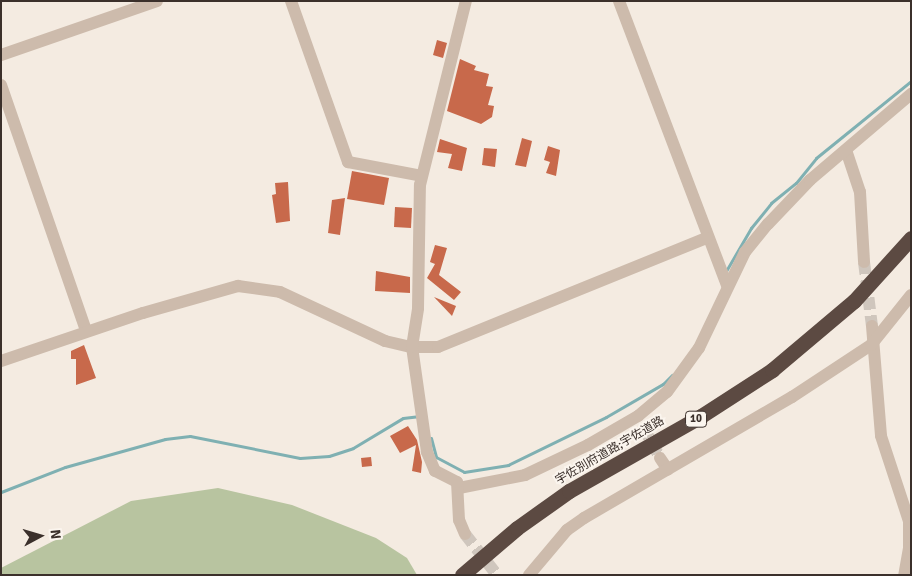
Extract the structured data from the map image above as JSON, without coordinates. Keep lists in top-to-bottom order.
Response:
{
  "streets": {
    "highway": ["10", "宇佐別府道路;宇佐道路"]
  },
  "north": "right"
}
